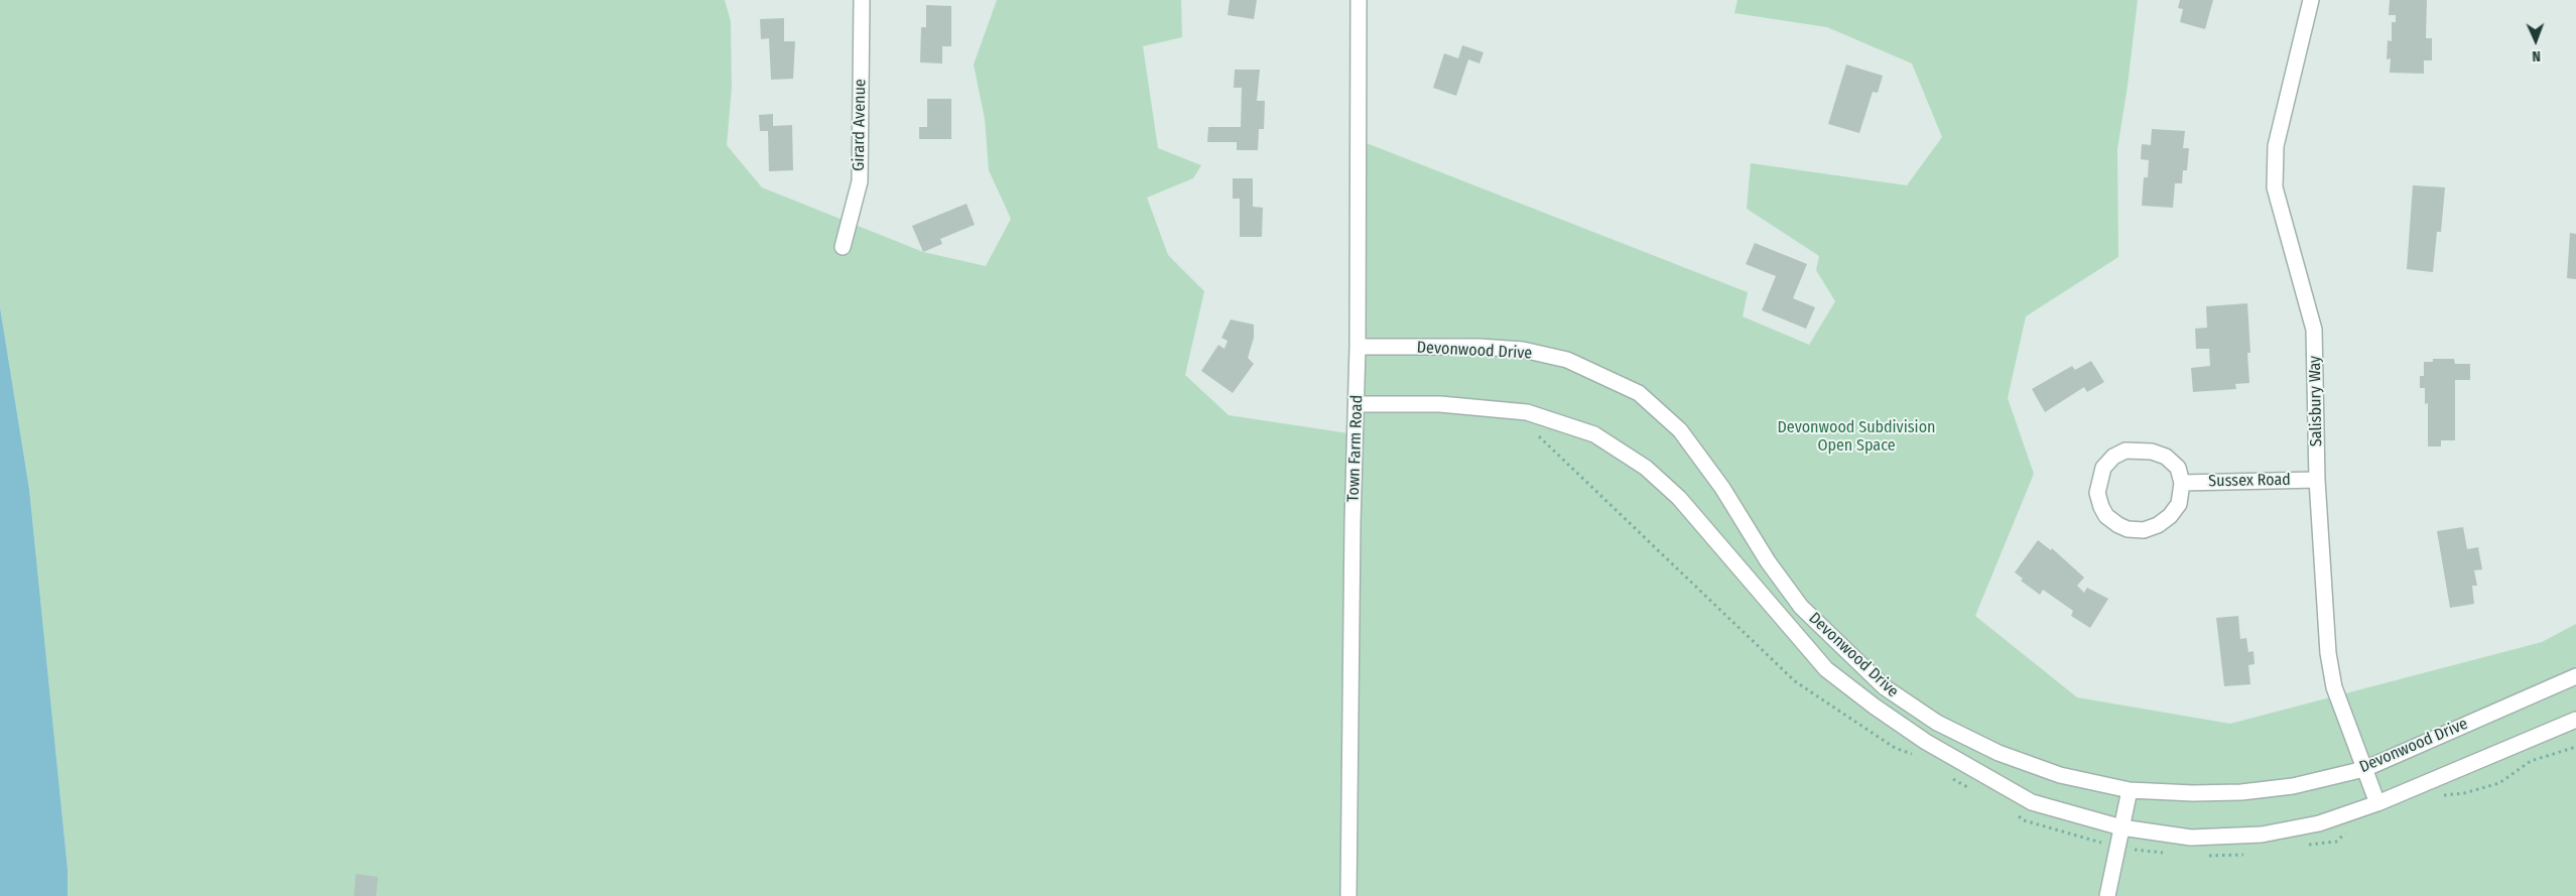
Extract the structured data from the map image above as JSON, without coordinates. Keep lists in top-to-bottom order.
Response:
{
  "streets": {
    "street": [
      "Girard Avenue",
      "Devonwood Drive",
      "Salisbury Way",
      "Town Farm Road",
      "Sussex Road"
    ]
  },
  "crossings": [
    ["Devonwood Drive", "Salisbury Way"],
    ["Devonwood Drive", "Town Farm Road"],
    ["Salisbury Way", "Sussex Road"]
  ],
  "parks": ["Devonwood Subdivision Open Space"],
  "north": "bottom"
}
